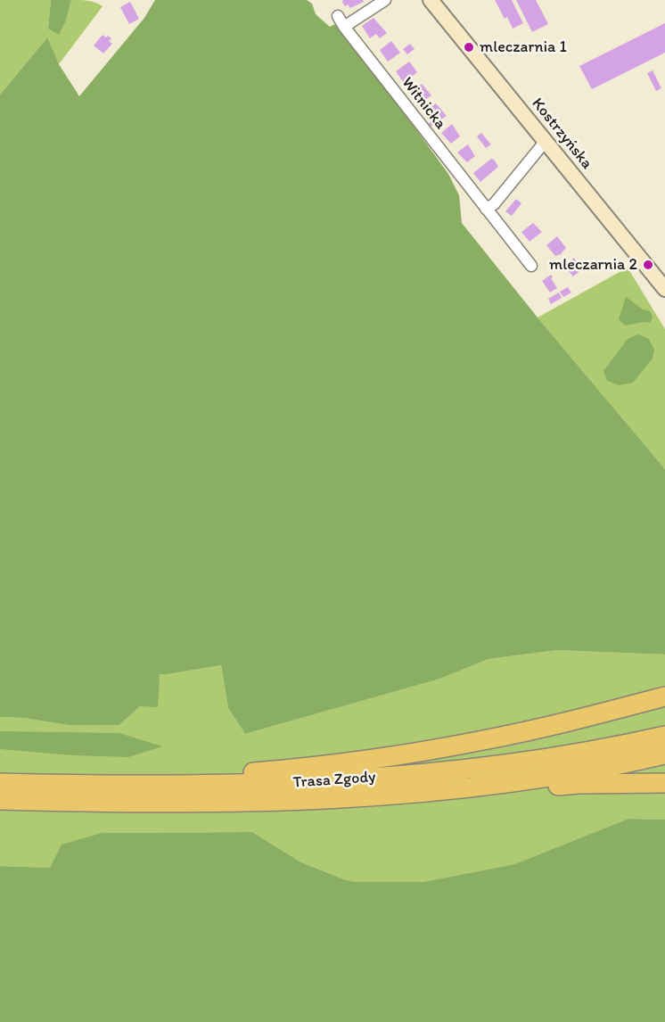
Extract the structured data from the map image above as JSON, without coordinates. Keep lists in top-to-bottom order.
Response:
{
  "streets": {
    "highway": ["Trasa Zgody"],
    "main road": ["Kostrzyńska"],
    "street": ["Witnicka"]
  },
  "places": ["mleczarnia 1", "mleczarnia 2"]
}
